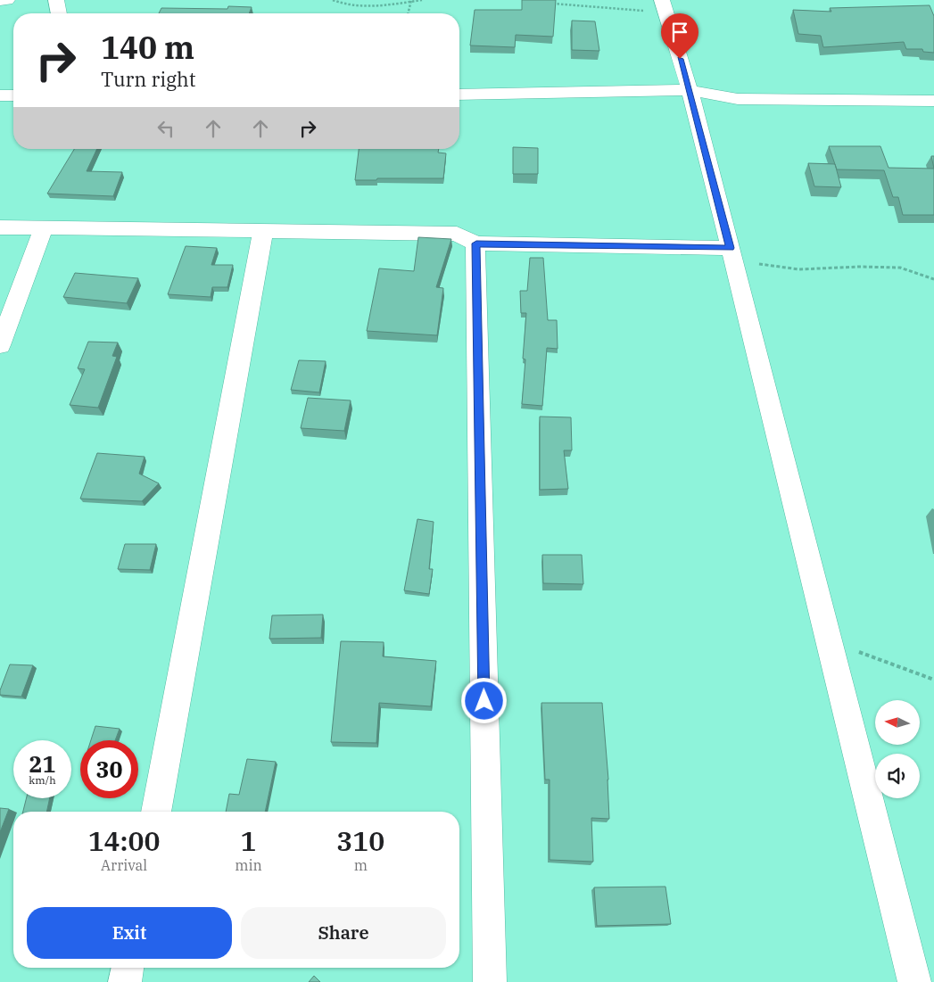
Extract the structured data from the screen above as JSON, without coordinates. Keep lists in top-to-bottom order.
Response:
{
  "north": "left",
  "page": {
    "turn": ["140 m", "Turn right"],
    "speed": "21 km/h",
    "limit": "30",
    "eta": [
      "14:00",
      "Arrival",
      "1",
      "min",
      "310",
      "m"
    ],
    "buttons": ["Exit", "Share"]
  }
}
